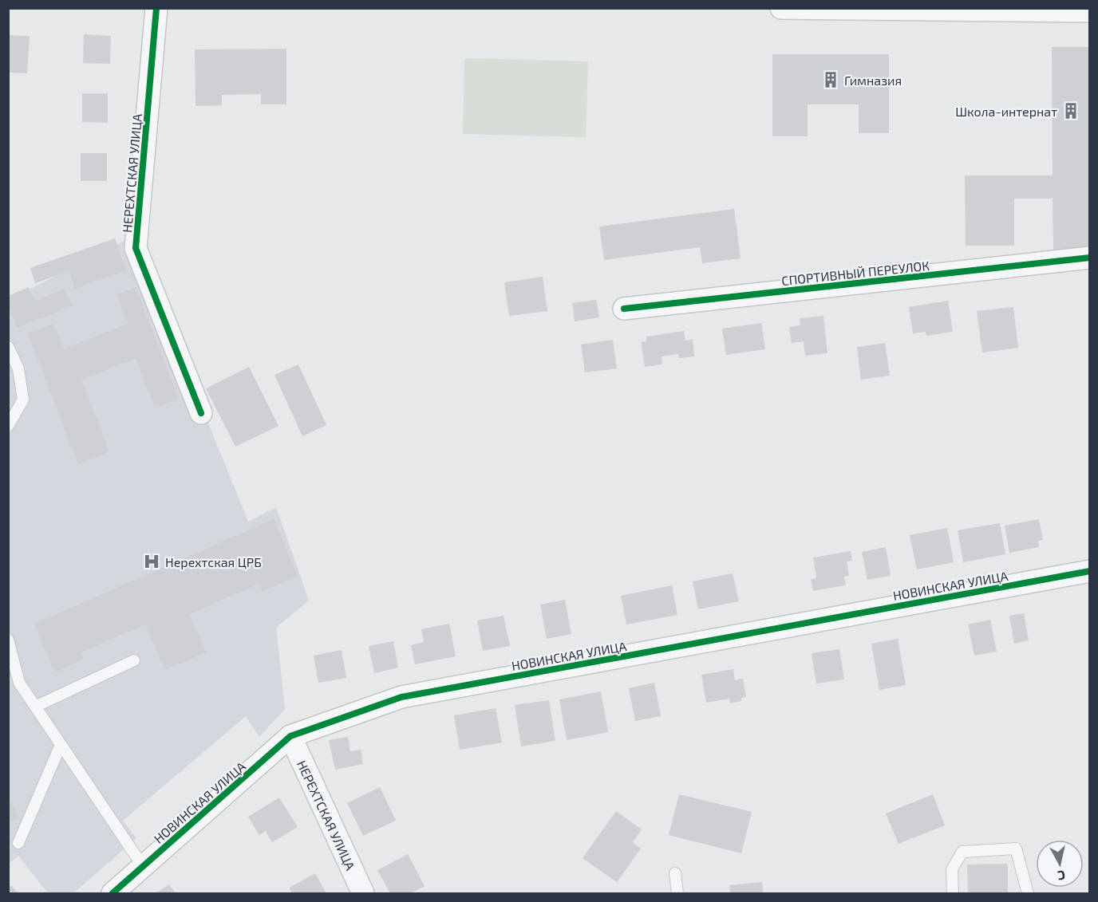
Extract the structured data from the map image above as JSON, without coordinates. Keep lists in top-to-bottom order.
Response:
{
  "streets": {
    "street": ["НЕРЕХТСКАЯ УЛИЦА", "СПОРТИВНЫЙ ПЕРЕУЛОК", "НОВИНСКАЯ УЛИЦА"]
  },
  "crossings": [
    ["НЕРЕХТСКАЯ УЛИЦА", "НОВИНСКАЯ УЛИЦА"]
  ],
  "places": {
    "building": ["Гимназия", "Школа-интернат"],
    "hospital": ["Нерехтская ЦРБ"]
  },
  "north": "bottom"
}
